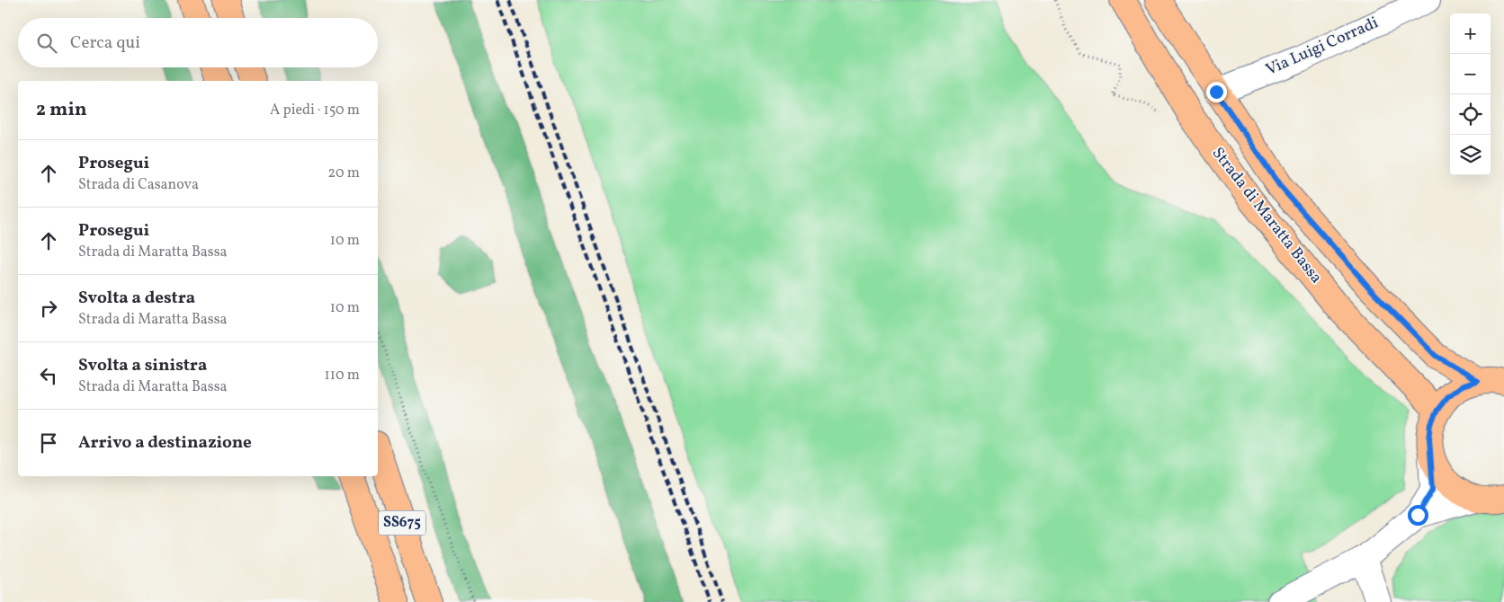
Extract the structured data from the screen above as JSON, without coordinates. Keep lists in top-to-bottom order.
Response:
{
  "streets": {
    "main road": ["Strada di Maratta Bassa", "SS675"],
    "street": ["Via Luigi Corradi"]
  },
  "crossings": [
    ["Via Luigi Corradi", "Strada di Maratta Bassa"]
  ],
  "page": {
    "map_buttons": ["+", "−"],
    "search": "Cerca qui",
    "heading": ["2 min", "A piedi · 150 m"],
    "list": [
      ["Prosegui", "Strada di Casanova", "20 m"],
      ["Prosegui", "Strada di Maratta Bassa", "10 m"],
      ["Svolta a destra", "Strada di Maratta Bassa", "10 m"],
      ["Svolta a sinistra", "Strada di Maratta Bassa", "110 m"],
      "Arrivo a destinazione"
    ]
  }
}
